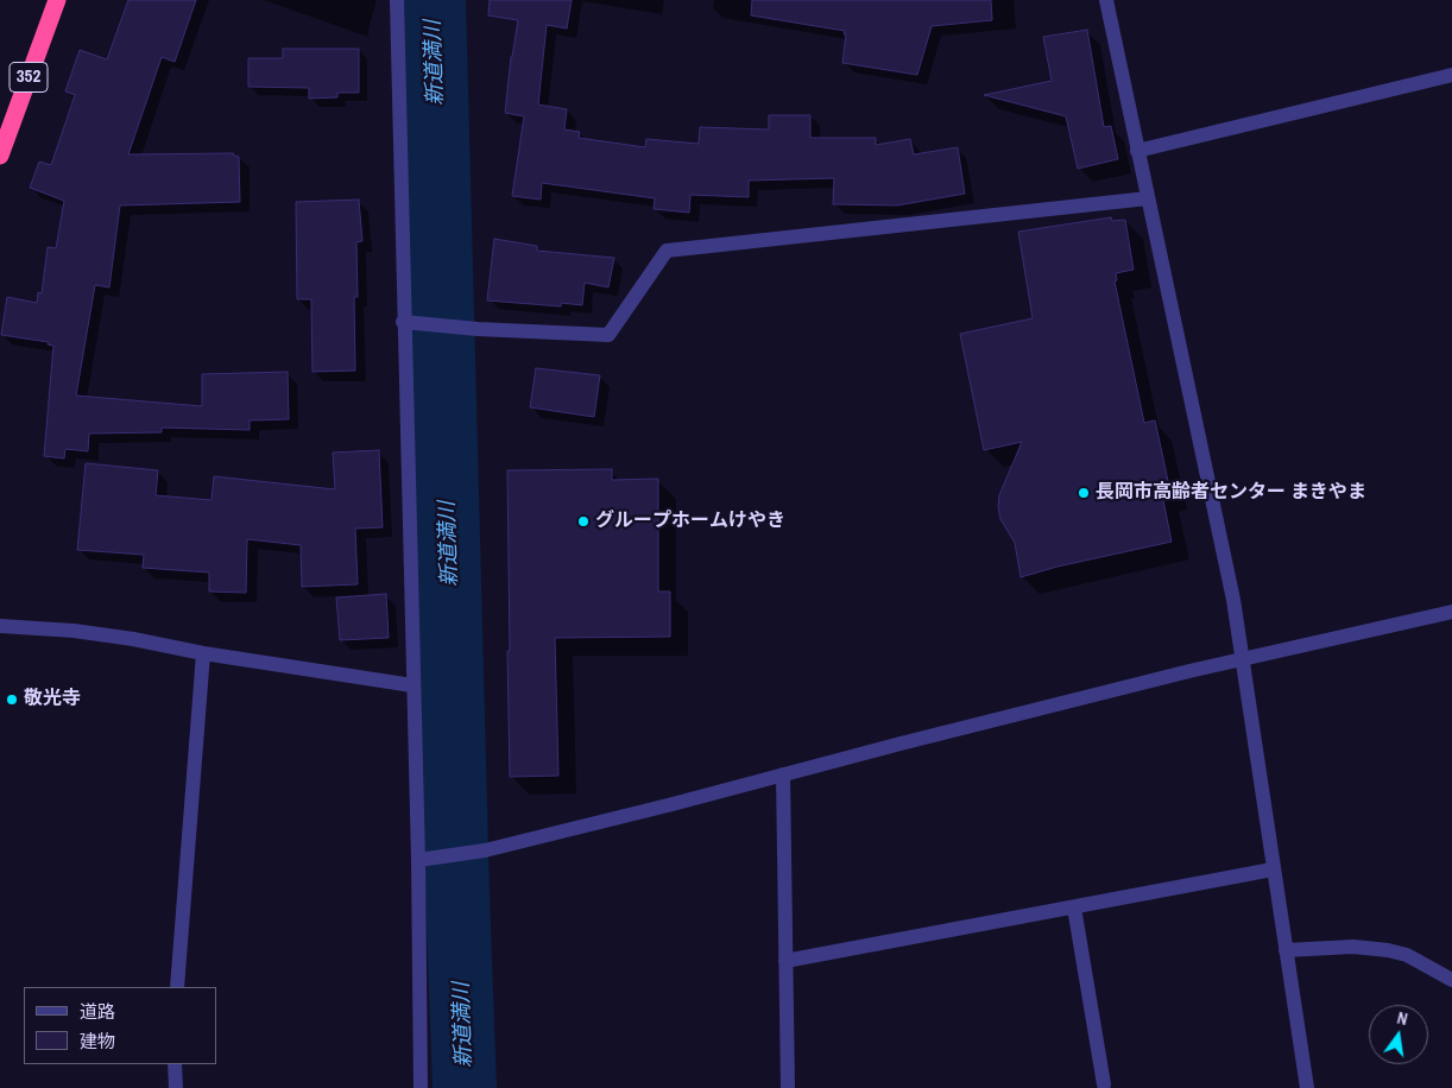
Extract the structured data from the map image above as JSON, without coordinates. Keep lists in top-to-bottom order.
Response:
{
  "streets": {
    "highway": ["352"]
  },
  "water": ["新道満川"],
  "places": ["長岡市高齢者センター まきやま", "グループホームけやき", "敬光寺"],
  "legend": ["道路", "建物"],
  "north": "top"
}
